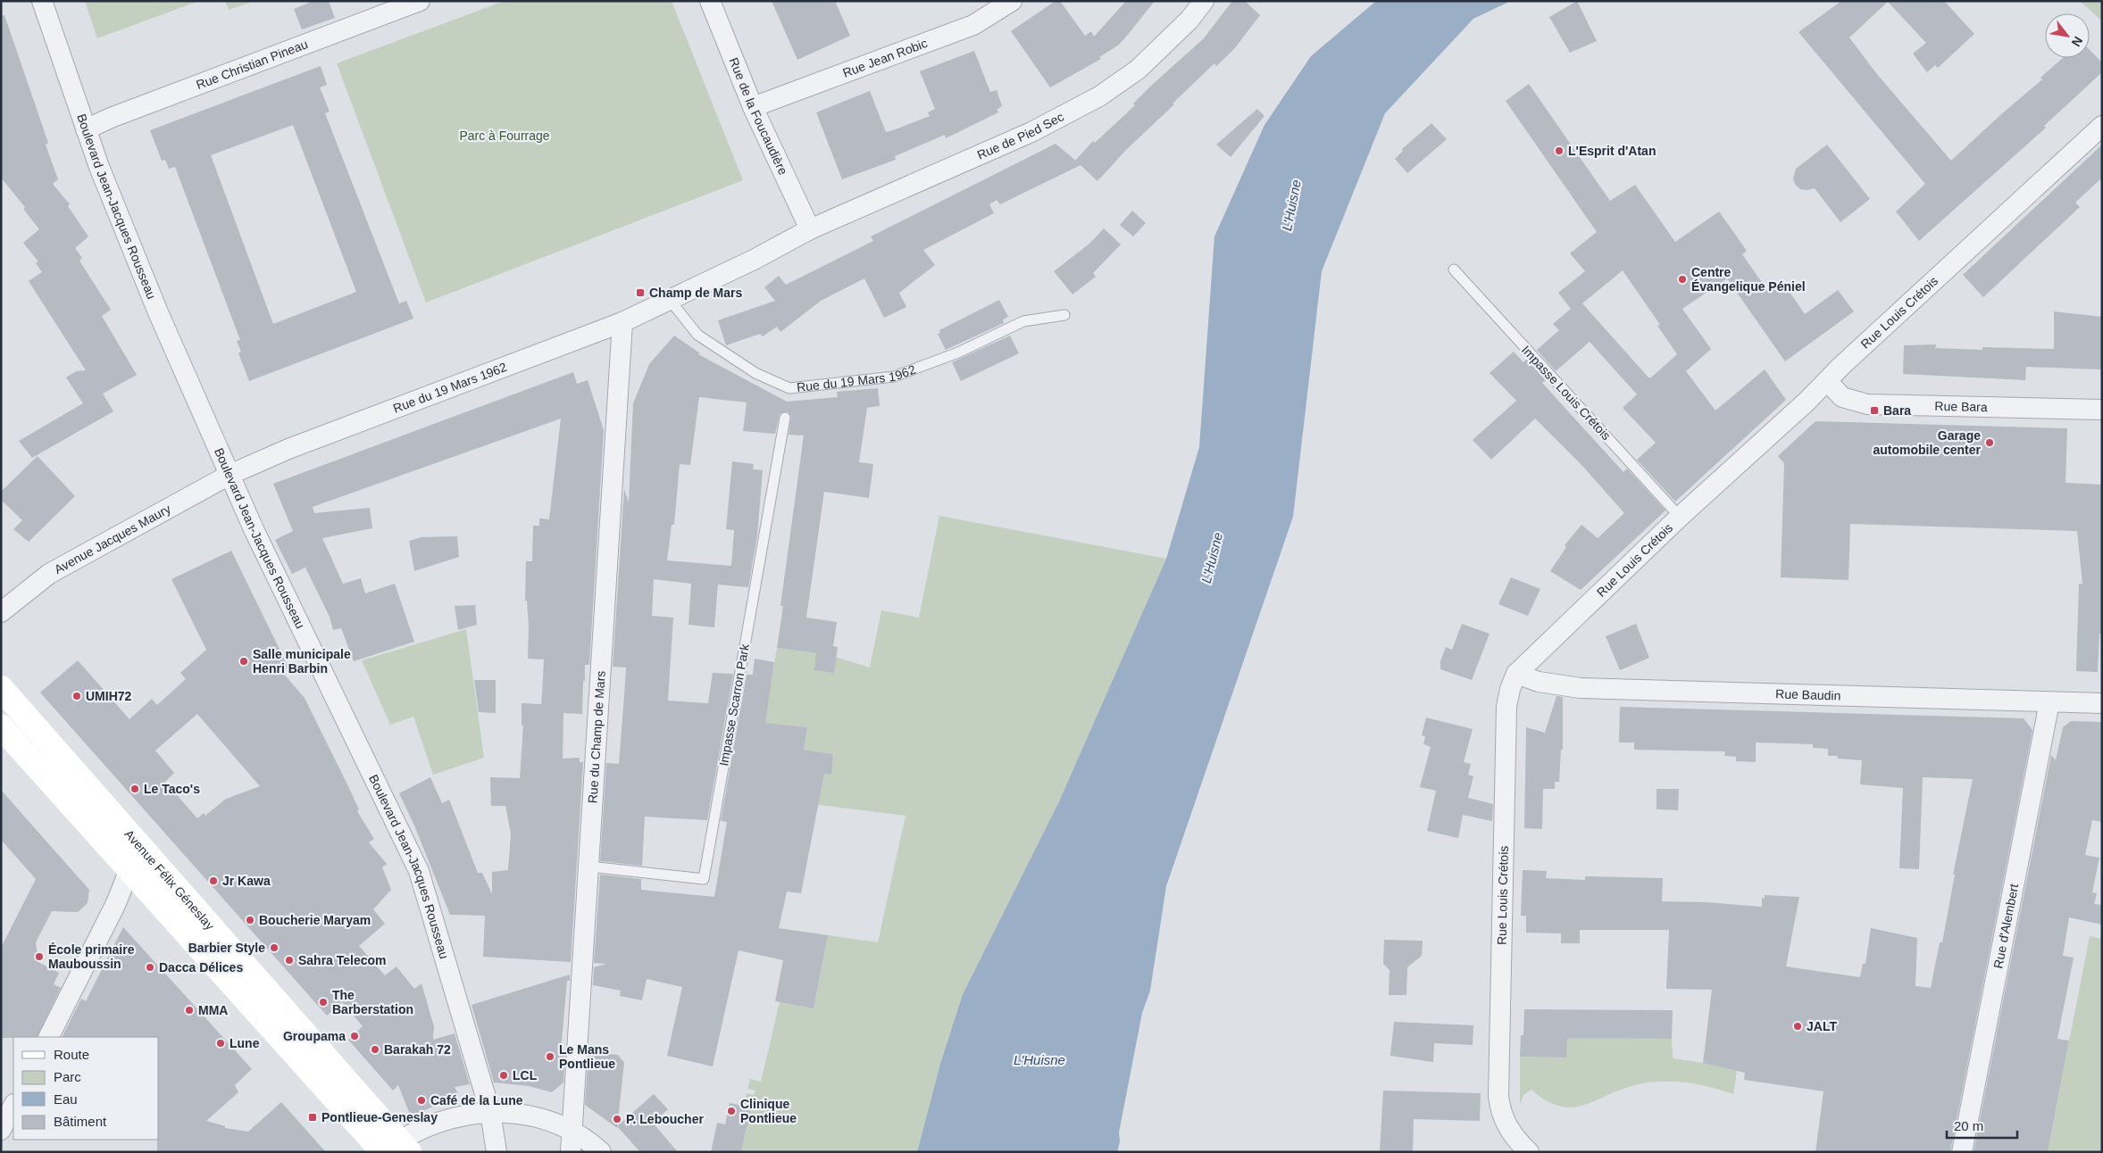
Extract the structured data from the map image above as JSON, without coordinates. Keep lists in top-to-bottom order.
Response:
{
  "streets": {
    "main road": ["Avenue Félix Géneslay"],
    "street": [
      "Rue Jean Robic",
      "Rue Christian Pineau",
      "Rue de la Foucaudière",
      "Rue de Pied Sec",
      "Boulevard Jean-Jacques Rousseau",
      "Rue Louis Crétois",
      "Rue du 19 Mars 1962",
      "Rue Bara",
      "Avenue Jacques Maury",
      "Rue Baudin",
      "Rue du Champ de Mars",
      "Rue d'Alembert"
    ],
    "lane": ["Impasse Louis Crétois", "Impasse Scarron Park"]
  },
  "crossings": [
    ["Rue Jean Robic", "Rue de la Foucaudière"],
    ["Rue Christian Pineau", "Boulevard Jean-Jacques Rousseau"],
    ["Rue de la Foucaudière", "Rue de Pied Sec"],
    ["Rue de la Foucaudière", "Rue du 19 Mars 1962"],
    ["Rue de Pied Sec", "Rue du 19 Mars 1962"],
    ["Boulevard Jean-Jacques Rousseau", "Rue du 19 Mars 1962"],
    ["Boulevard Jean-Jacques Rousseau", "Avenue Jacques Maury"],
    ["Rue Louis Crétois", "Impasse Louis Crétois"],
    ["Rue Louis Crétois", "Rue Bara"],
    ["Rue Louis Crétois", "Rue Baudin"],
    ["Rue du 19 Mars 1962", "Avenue Jacques Maury"],
    ["Rue du 19 Mars 1962", "Rue du Champ de Mars"],
    ["Rue Baudin", "Rue d'Alembert"],
    ["Impasse Scarron Park", "Rue du Champ de Mars"]
  ],
  "water": ["L'Huisne"],
  "parks": ["Parc à Fourrage"],
  "places": {
    "other": [
      "L'Esprit d'Atan",
      "Centre Évangelique Péniel",
      "Garage automobile center",
      "Salle municipale Henri Barbin",
      "UMIH72",
      "Le Taco's",
      "Jr Kawa",
      "Boucherie Maryam",
      "Barbier Style",
      "École primaire Mauboussin",
      "Sahra Telecom",
      "Dacca Délices",
      "The Barberstation",
      "MMA",
      "JALT",
      "Groupama",
      "Lune",
      "Barakah 72",
      "Le Mans Pontlieue",
      "LCL",
      "Café de la Lune",
      "Clinique Pontlieue",
      "P. Leboucher"
    ],
    "transit": ["Champ de Mars", "Bara", "Pontlieue-Geneslay"]
  },
  "legend": [
    "Route",
    "Parc",
    "Eau",
    "Bâtiment"
  ],
  "scale_bar": "20 m",
  "north": "bottom right"
}
